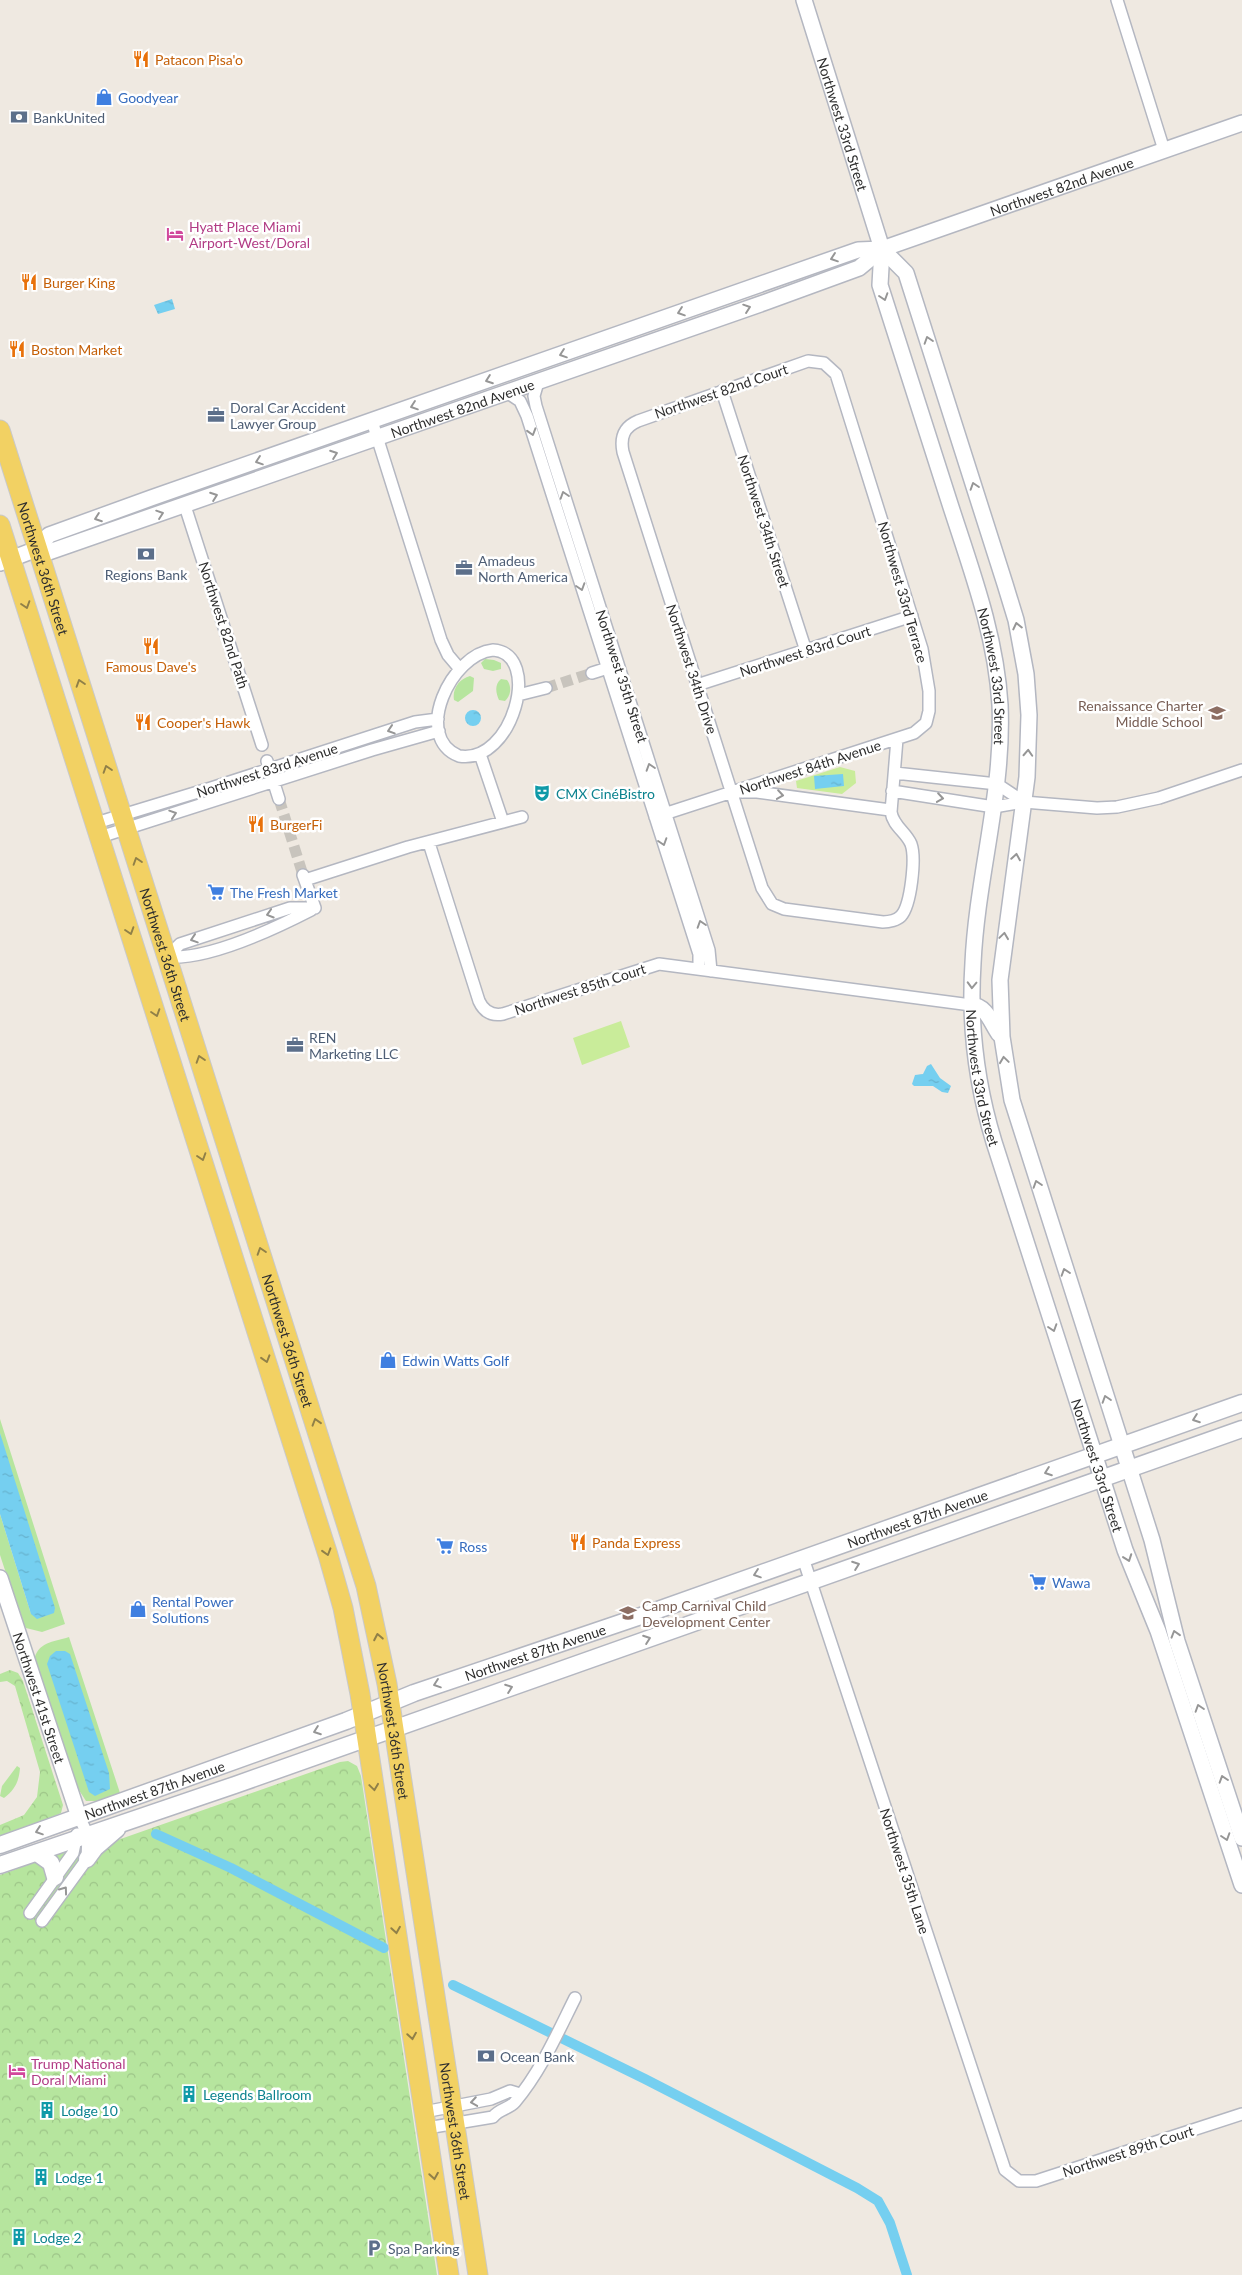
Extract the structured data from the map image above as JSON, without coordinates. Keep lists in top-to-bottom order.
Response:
{
  "streets": {
    "main road": ["Northwest 36th Street", "Northwest 87th Avenue"],
    "street": [
      "Northwest 33rd Street",
      "Northwest 82nd Avenue",
      "Northwest 82nd Court",
      "Northwest 34th Street",
      "Northwest 33rd Terrace",
      "Northwest 82nd Path",
      "Northwest 83rd Court",
      "Northwest 34th Drive",
      "Northwest 35th Street",
      "Northwest 84th Avenue",
      "Northwest 83rd Avenue",
      "Northwest 85th Court",
      "Northwest 41st Street",
      "Northwest 35th Lane",
      "Northwest 89th Court"
    ]
  },
  "crossings": [
    ["Northwest 33rd Street", "Northwest 82nd Avenue"],
    ["Northwest 33rd Street", "Northwest 85th Court"],
    ["Northwest 33rd Street", "Northwest 87th Avenue"],
    ["Northwest 82nd Avenue", "Northwest 36th Street"],
    ["Northwest 82nd Avenue", "Northwest 82nd Path"],
    ["Northwest 82nd Avenue", "Northwest 35th Street"],
    ["Northwest 82nd Court", "Northwest 34th Street"],
    ["Northwest 82nd Court", "Northwest 33rd Terrace"],
    ["Northwest 82nd Court", "Northwest 34th Drive"],
    ["Northwest 34th Street", "Northwest 83rd Court"],
    ["Northwest 36th Street", "Northwest 83rd Avenue"],
    ["Northwest 36th Street", "Northwest 87th Avenue"],
    ["Northwest 33rd Terrace", "Northwest 83rd Court"],
    ["Northwest 33rd Terrace", "Northwest 84th Avenue"],
    ["Northwest 83rd Court", "Northwest 34th Drive"],
    ["Northwest 34th Drive", "Northwest 84th Avenue"],
    ["Northwest 35th Street", "Northwest 85th Court"],
    ["Northwest 87th Avenue", "Northwest 41st Street"],
    ["Northwest 87th Avenue", "Northwest 35th Lane"],
    ["Northwest 35th Lane", "Northwest 89th Court"]
  ],
  "places": {
    "restaurant": [
      "Patacon Pisa'o",
      "Burger King",
      "Boston Market",
      "Famous Dave's",
      "Cooper's Hawk",
      "BurgerFi",
      "Panda Express"
    ],
    "shop": ["Goodyear", "Edwin Watts Golf", "Rental Power Solutions"],
    "bank": ["BankUnited", "Regions Bank", "Ocean Bank"],
    "hotel": ["Hyatt Place Miami Airport-West/Doral", "Trump National Doral Miami"],
    "office": ["Doral Car Accident Lawyer Group", "Amadeus North America", "REN Marketing LLC"],
    "school or university": ["Renaissance Charter Middle School", "Camp Carnival Child Development Center"],
    "theatre": ["CMX CinéBistro"],
    "supermarket": ["The Fresh Market", "Ross", "Wawa"],
    "building": [
      "Legends Ballroom",
      "Lodge 10",
      "Lodge 1",
      "Lodge 2"
    ],
    "parking": ["Spa Parking"]
  }
}
